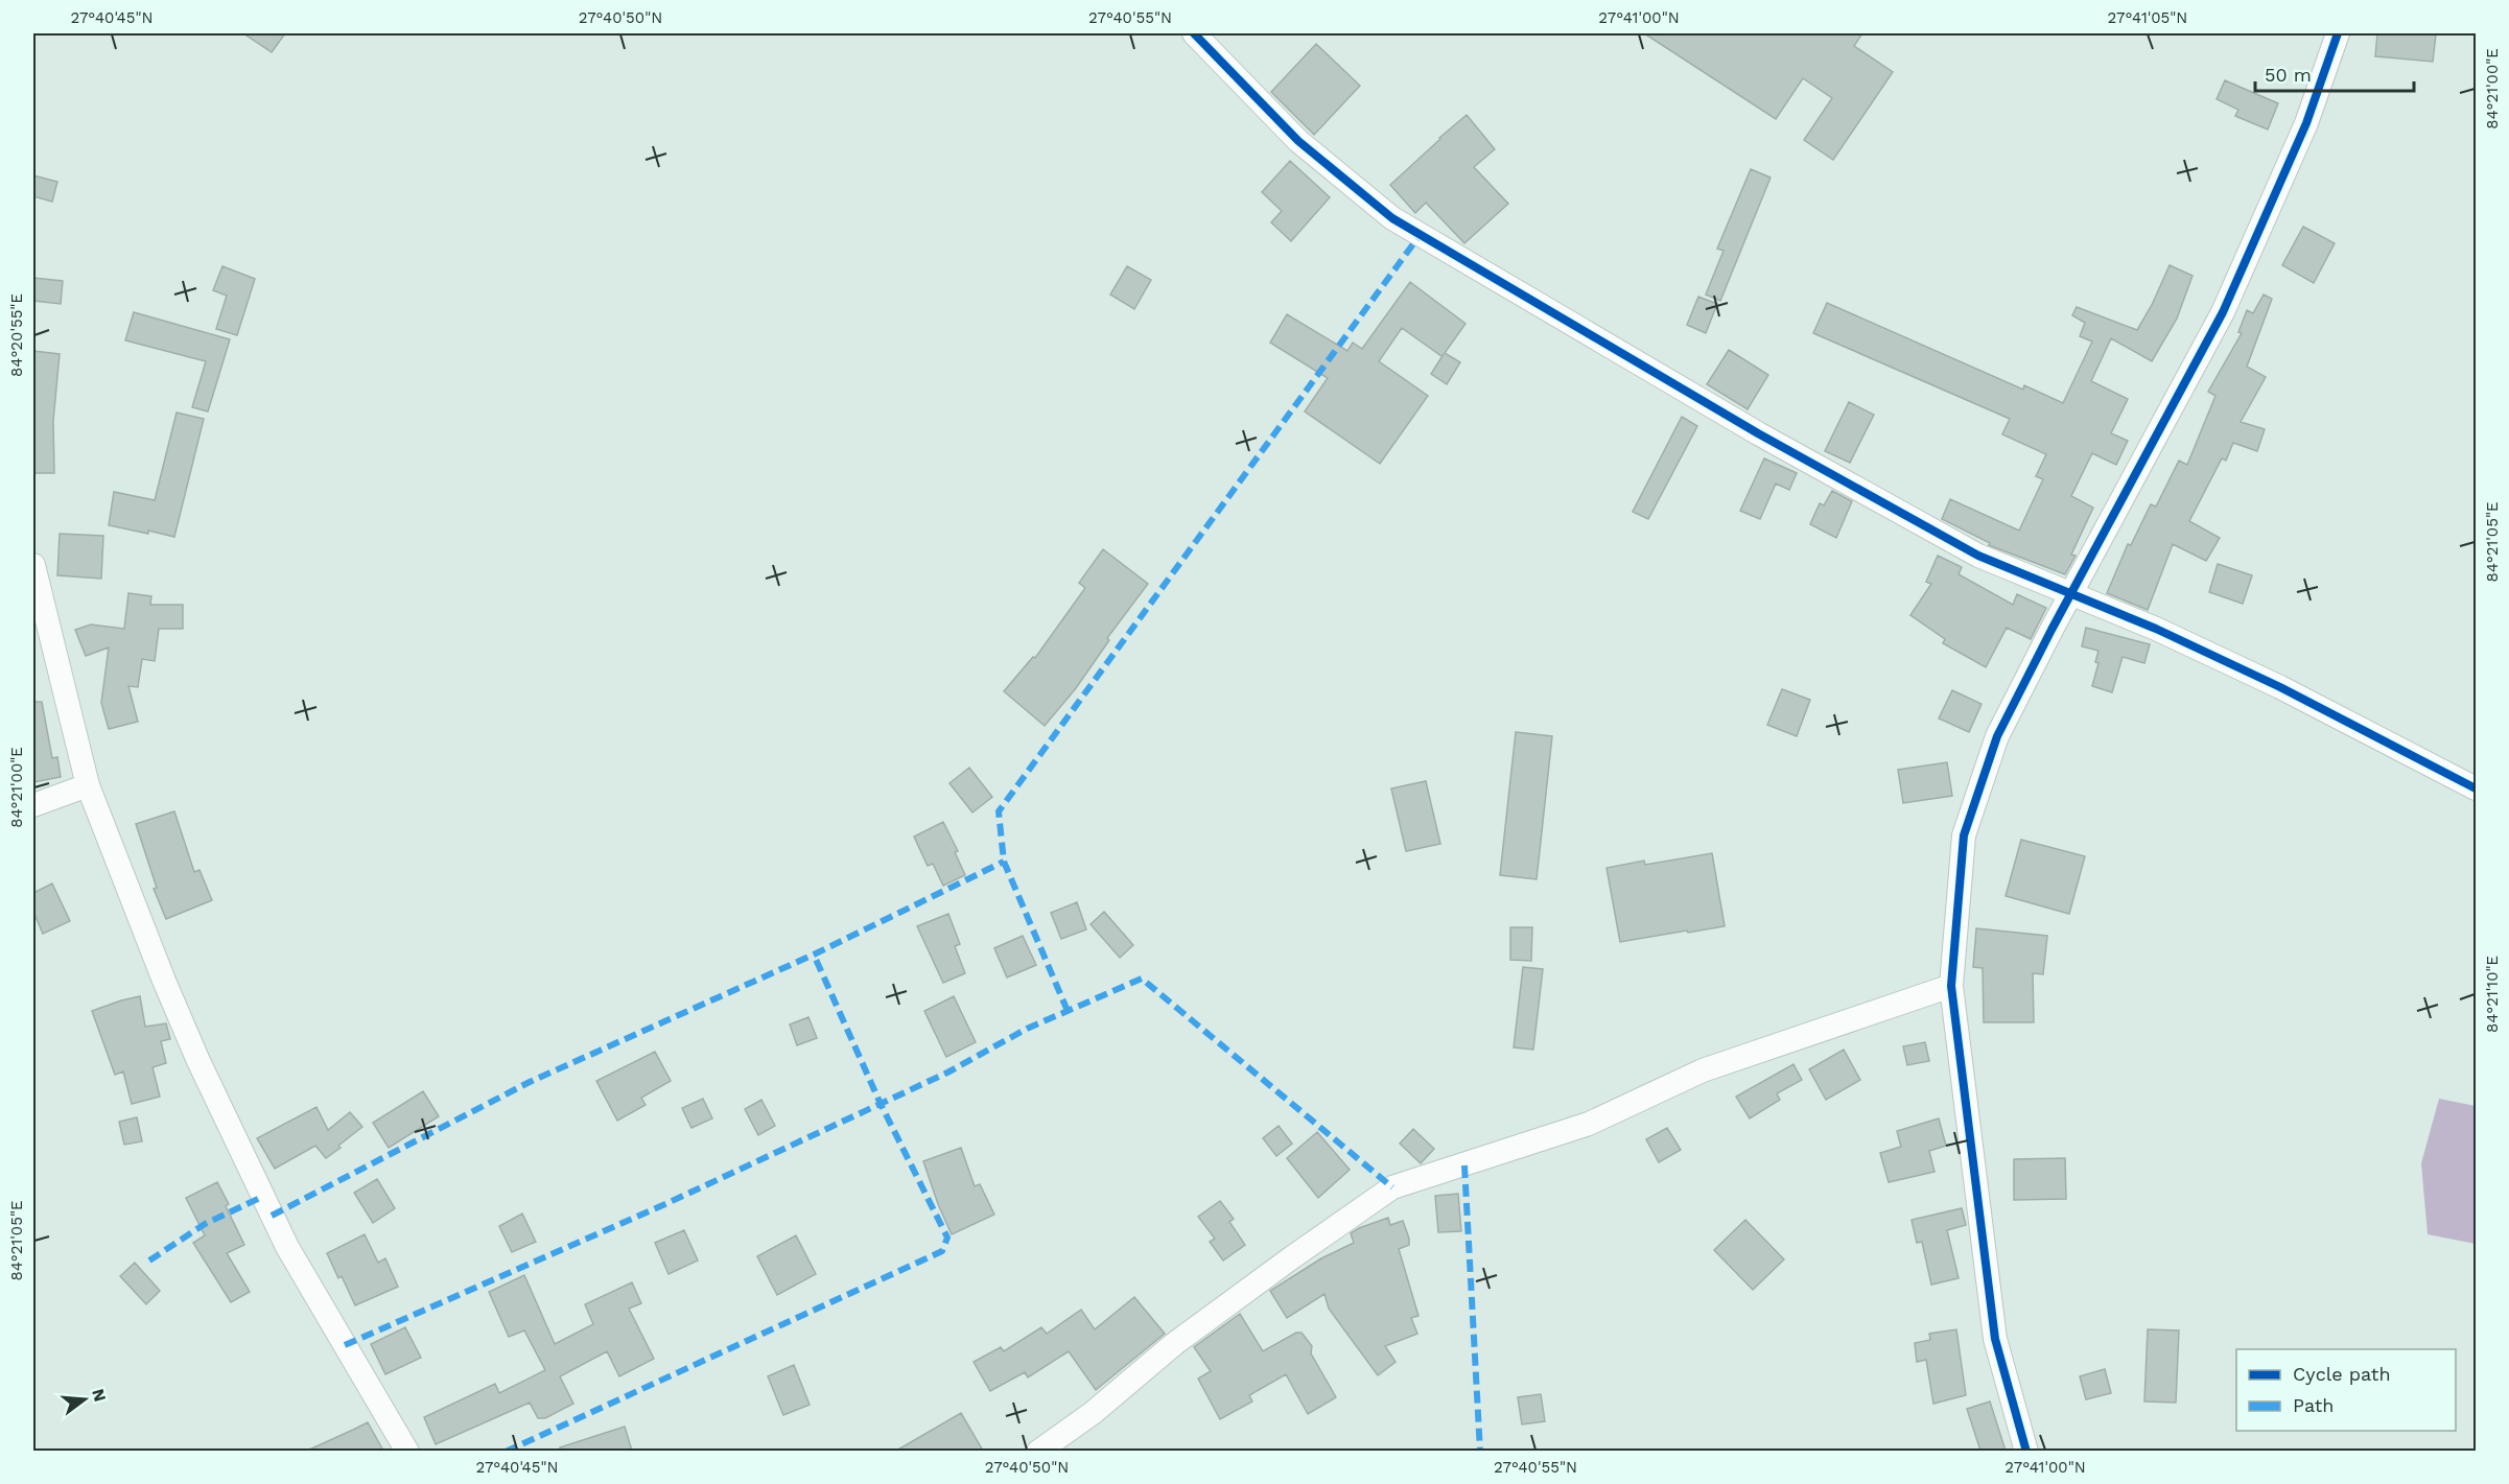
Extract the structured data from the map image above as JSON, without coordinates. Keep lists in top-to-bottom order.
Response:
{
  "legend": ["Cycle path", "Path"],
  "scale_bar": "50 m",
  "north": "right",
  "coordinates": [
    "27°40'45\"N",
    "27°40'50\"N",
    "27°40'55\"N",
    "27°41'00\"N",
    "27°41'05\"N",
    "84°21'00\"E",
    "84°20'55\"E",
    "84°21'05\"E",
    "84°21'10\"E"
  ]
}
